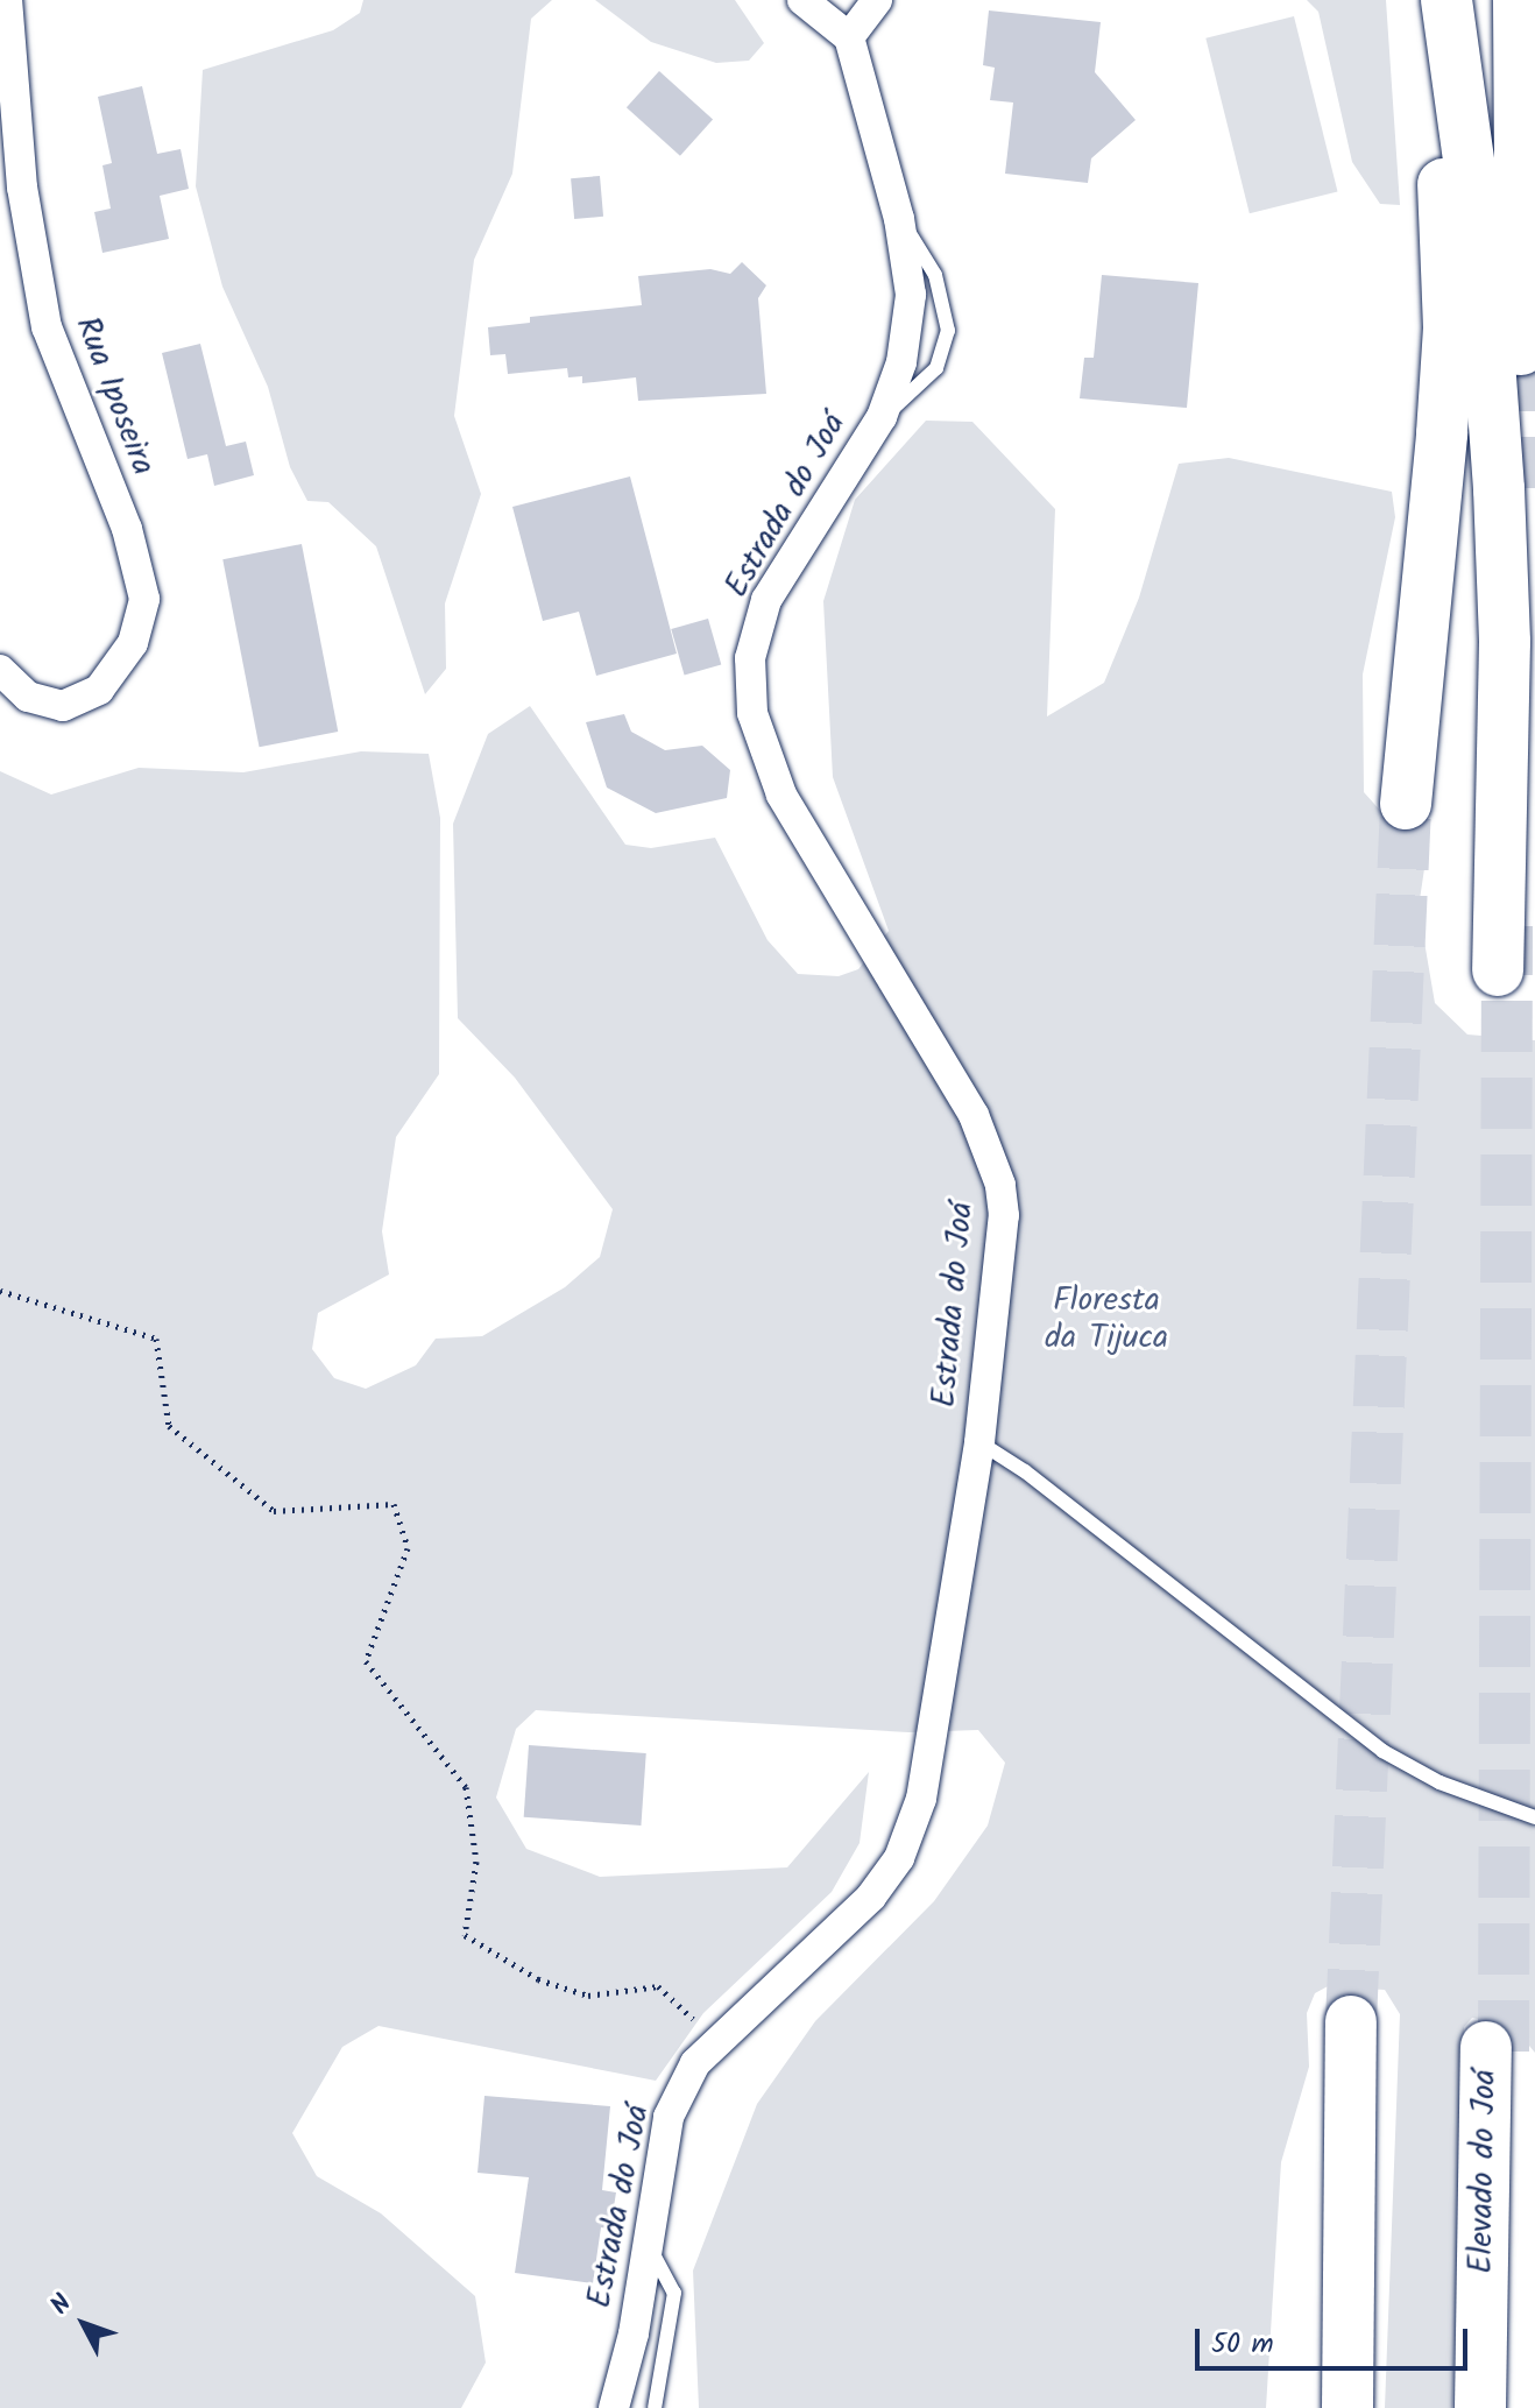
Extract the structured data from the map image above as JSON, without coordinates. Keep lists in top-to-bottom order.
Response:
{
  "streets": {
    "highway": ["Elevado do Joá"],
    "street": ["Rua Iposeira", "Estrada do Joá"]
  },
  "parks": ["Floresta da Tijuca"],
  "scale_bar": "50 m",
  "north": "top left"
}
